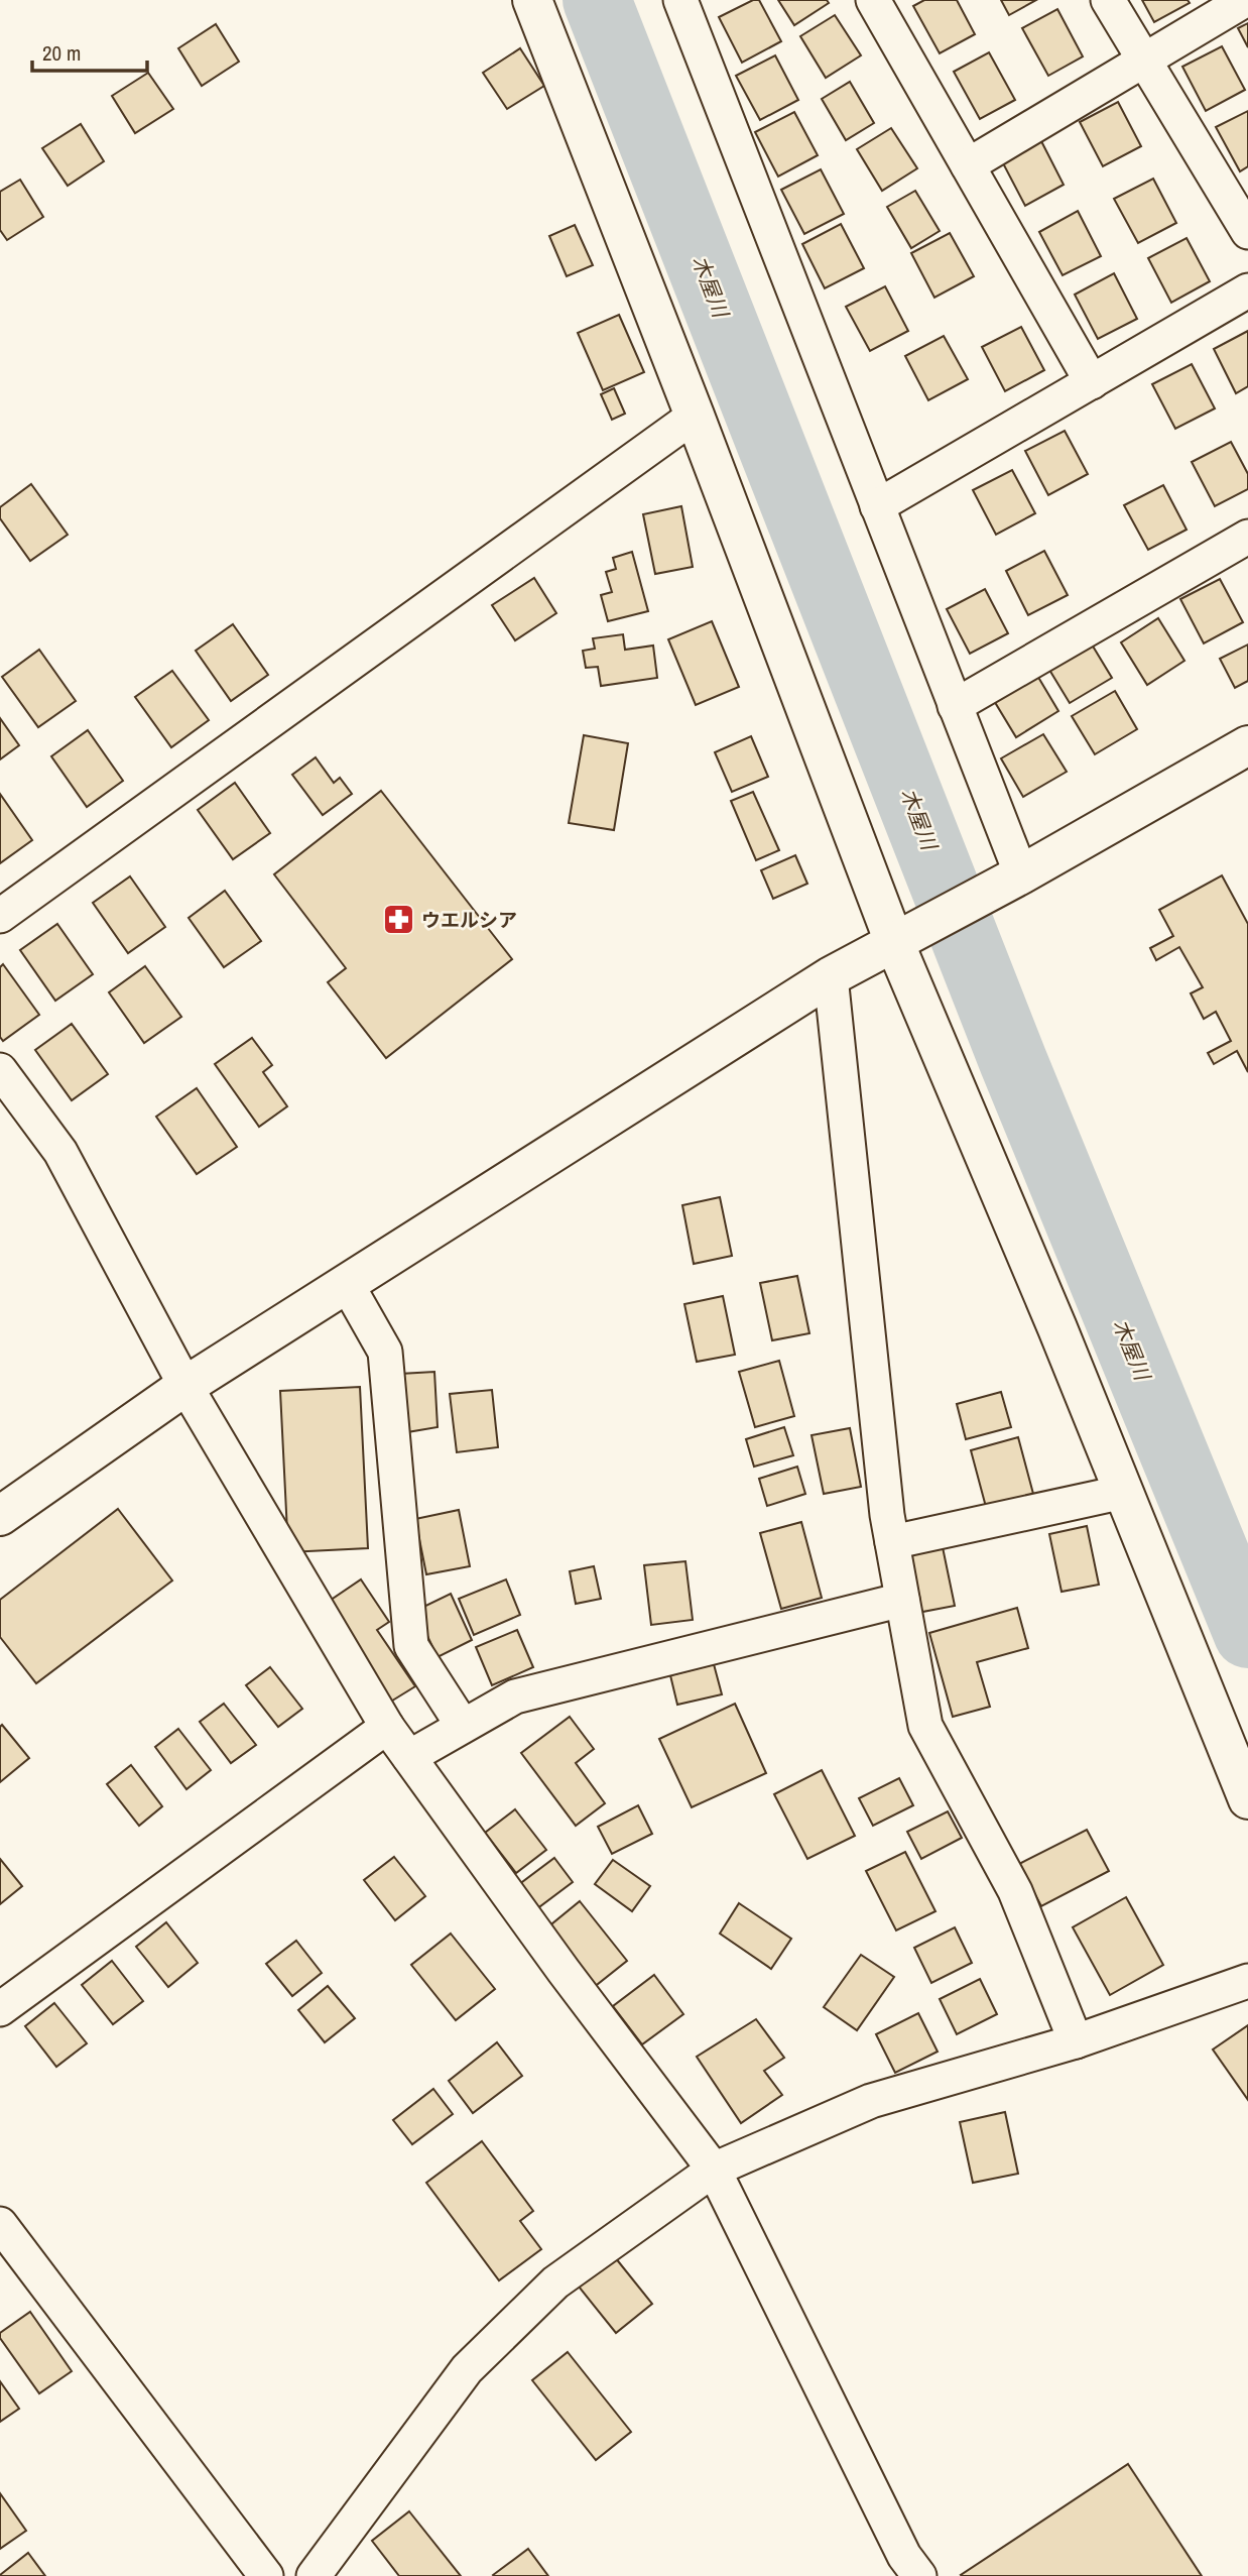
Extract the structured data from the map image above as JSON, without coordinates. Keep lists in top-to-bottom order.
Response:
{
  "water": ["木屋川"],
  "places": {
    "pharmacy": ["ウエルシア"]
  },
  "scale_bar": "20 m"
}
